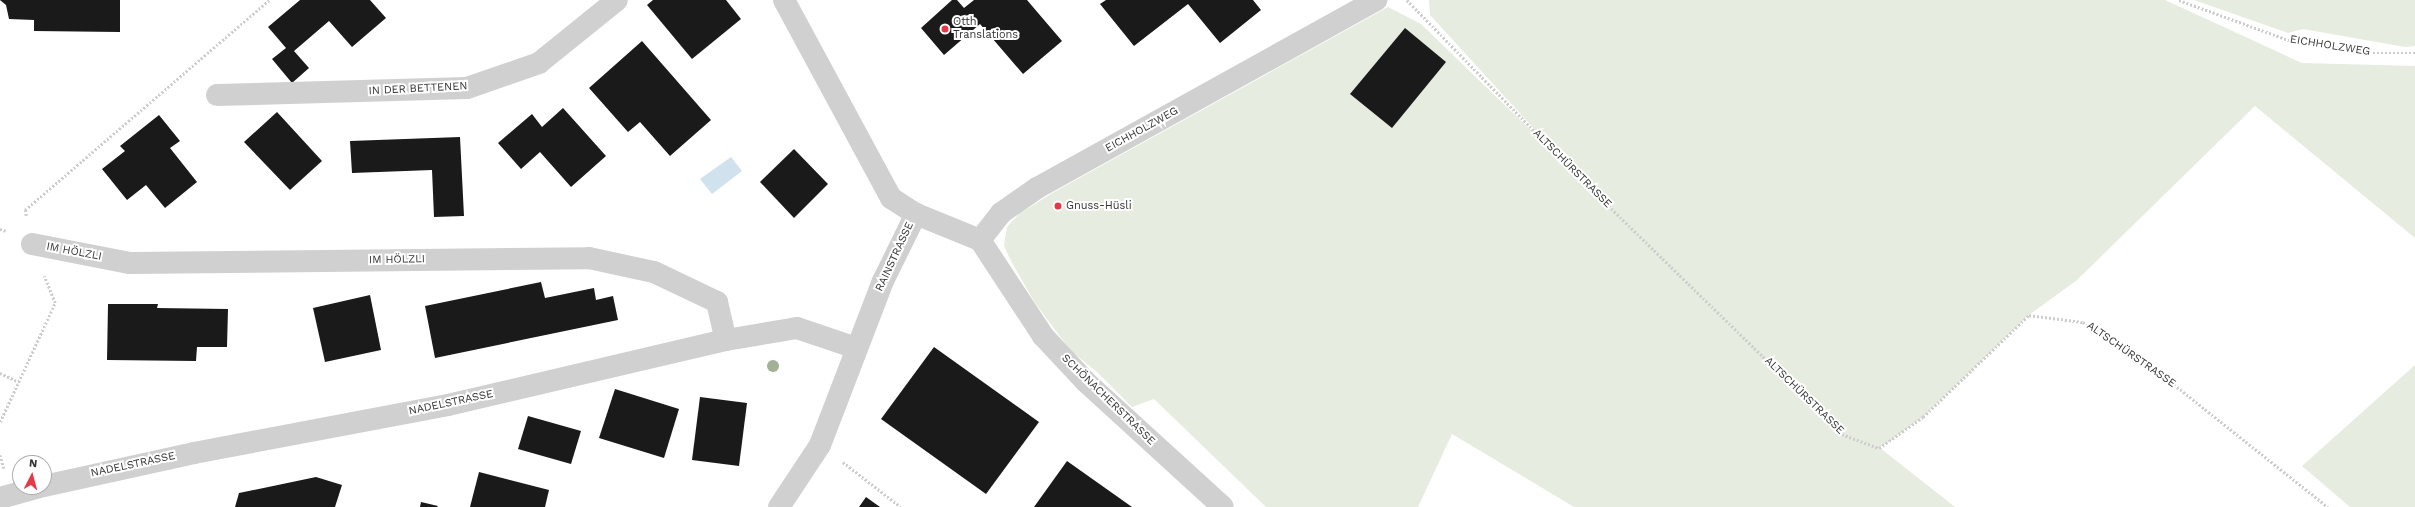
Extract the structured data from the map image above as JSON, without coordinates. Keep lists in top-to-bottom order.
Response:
{
  "streets": {
    "street": [
      "EICHHOLZWEG",
      "IN DER BETTENEN",
      "IM HÖLZLI",
      "RAINSTRASSE",
      "SCHÖNACHERSTRASSE",
      "NADELSTRASSE"
    ],
    "path": ["ALTSCHÜRSTRASSE"]
  },
  "crossings": [
    ["EICHHOLZWEG", "SCHÖNACHERSTRASSE"],
    ["IM HÖLZLI", "NADELSTRASSE"],
    ["RAINSTRASSE", "NADELSTRASSE"]
  ],
  "places": ["Otth Translations", "Gnuss-Hüsli"],
  "north": "top"
}
